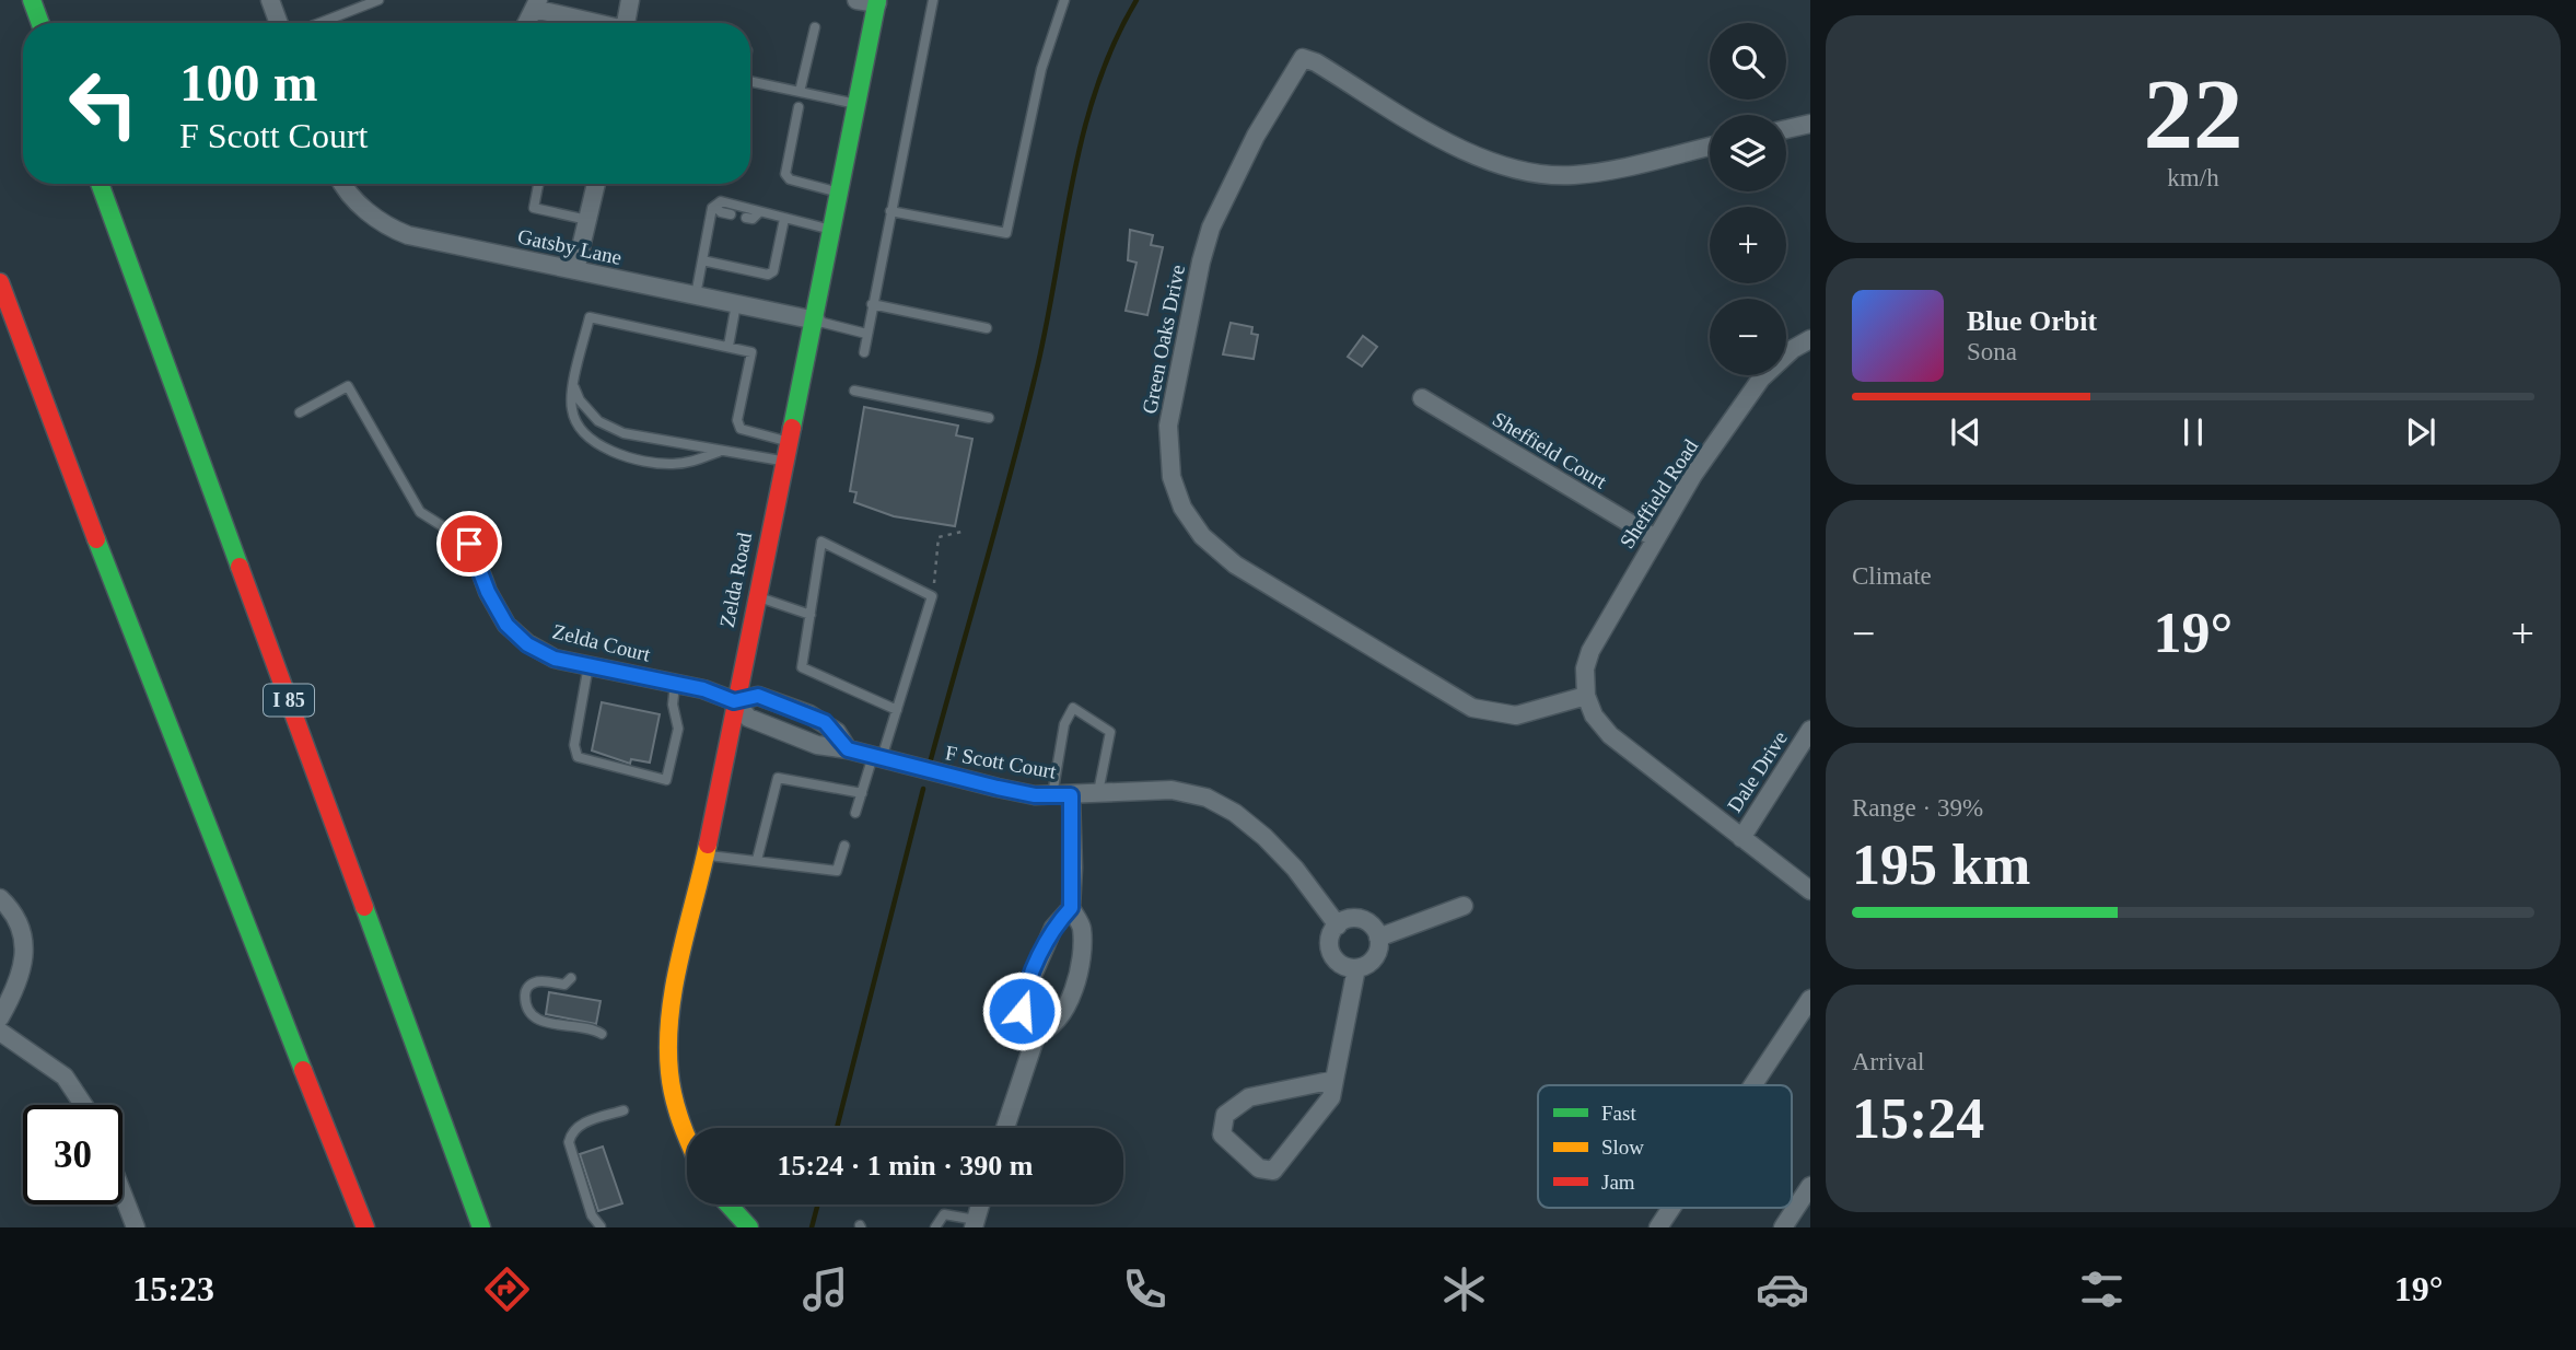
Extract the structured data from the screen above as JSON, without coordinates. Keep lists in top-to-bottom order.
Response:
{
  "streets": {
    "main road": ["Zelda Road", "I 85"],
    "street": [
      "Gatsby Lane",
      "Green Oaks Drive",
      "Sheffield Court",
      "Sheffield Road",
      "Zelda Court",
      "F Scott Court",
      "Dale Drive"
    ]
  },
  "crossings": [
    ["Gatsby Lane", "Zelda Road"],
    ["Green Oaks Drive", "Sheffield Road"],
    ["Sheffield Court", "Sheffield Road"],
    ["Zelda Road", "Zelda Court"],
    ["Zelda Road", "F Scott Court"],
    ["Zelda Court", "F Scott Court"]
  ],
  "legend": ["Fast", "Slow", "Jam"],
  "page": {
    "tile": [
      ["22", "km/h"],
      "Climate",
      ["Range · 39%", "195 km"],
      ["Arrival", "15:24"]
    ],
    "map_buttons": ["+", "−"],
    "turn": ["100 m", "F Scott Court"],
    "song": ["Blue Orbit", "Sona"],
    "heat": ["−", "19°", "+"],
    "limit": "30",
    "trip": "15:24 · 1 min · 390 m",
    "tabs": ["15:23", "19°"]
  }
}
